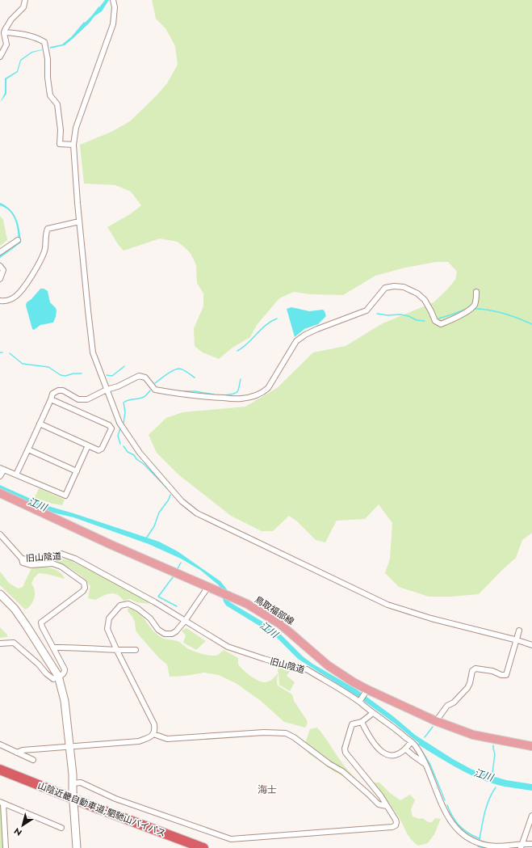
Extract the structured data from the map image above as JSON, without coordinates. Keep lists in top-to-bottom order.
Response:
{
  "streets": {
    "highway": ["山陰近畿自動車道;駟馳山バイパス"],
    "main road": ["鳥取福部線"],
    "street": ["旧山陰道"]
  },
  "districts": ["海士"],
  "water": ["江川"],
  "north": "bottom left"
}
